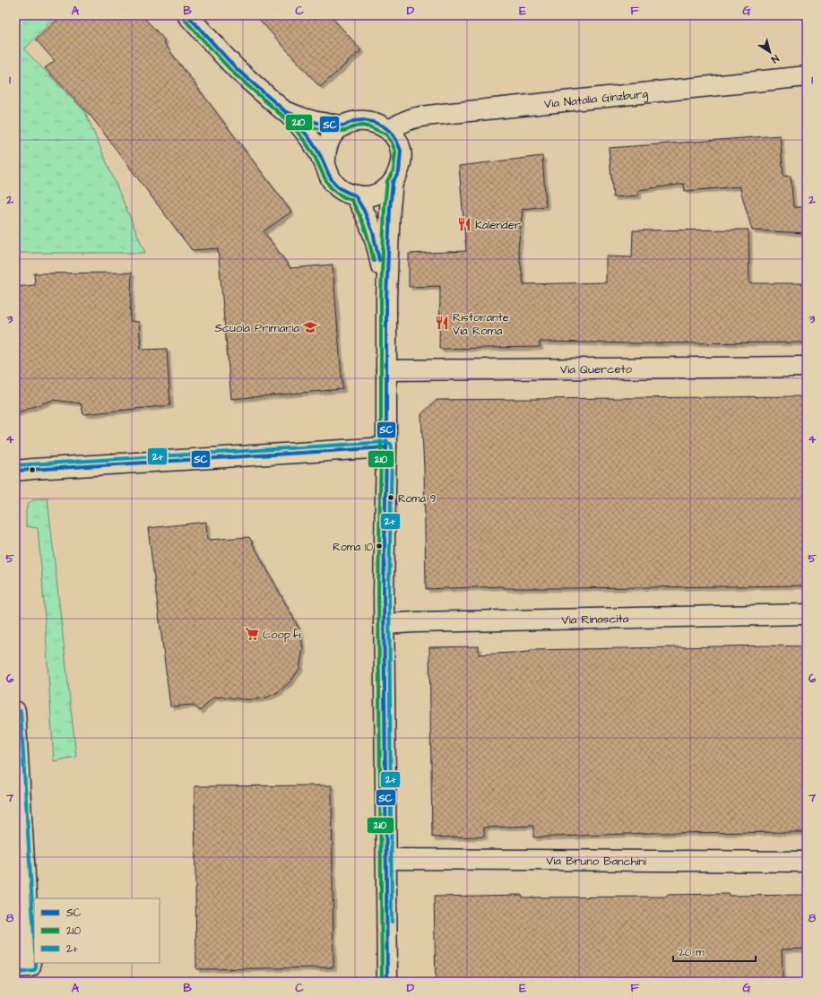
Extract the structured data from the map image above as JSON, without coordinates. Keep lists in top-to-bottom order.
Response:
{
  "streets": {
    "street": [
      "Via Natalia Ginzburg",
      "Via Querceto",
      "Via Rinascita",
      "Via Bruno Banchini"
    ]
  },
  "places": {
    "restaurant": ["Kalender", "Ristorante Via Roma"],
    "school or university": ["Scuola Primaria"],
    "other": ["Roma 9", "Roma 10"],
    "supermarket": ["Coop.fi"]
  },
  "lines": ["transit line SC", "transit line 210", "transit line 2+"],
  "legend": ["SC", "210", "2+"],
  "scale_bar": "20 m",
  "north": "bottom right",
  "grid": {
    "columns": [
      "A",
      "B",
      "C",
      "D",
      "E",
      "F",
      "G"
    ],
    "rows": [
      "1",
      "2",
      "3",
      "4",
      "5",
      "6",
      "7",
      "8"
    ]
  }
}
